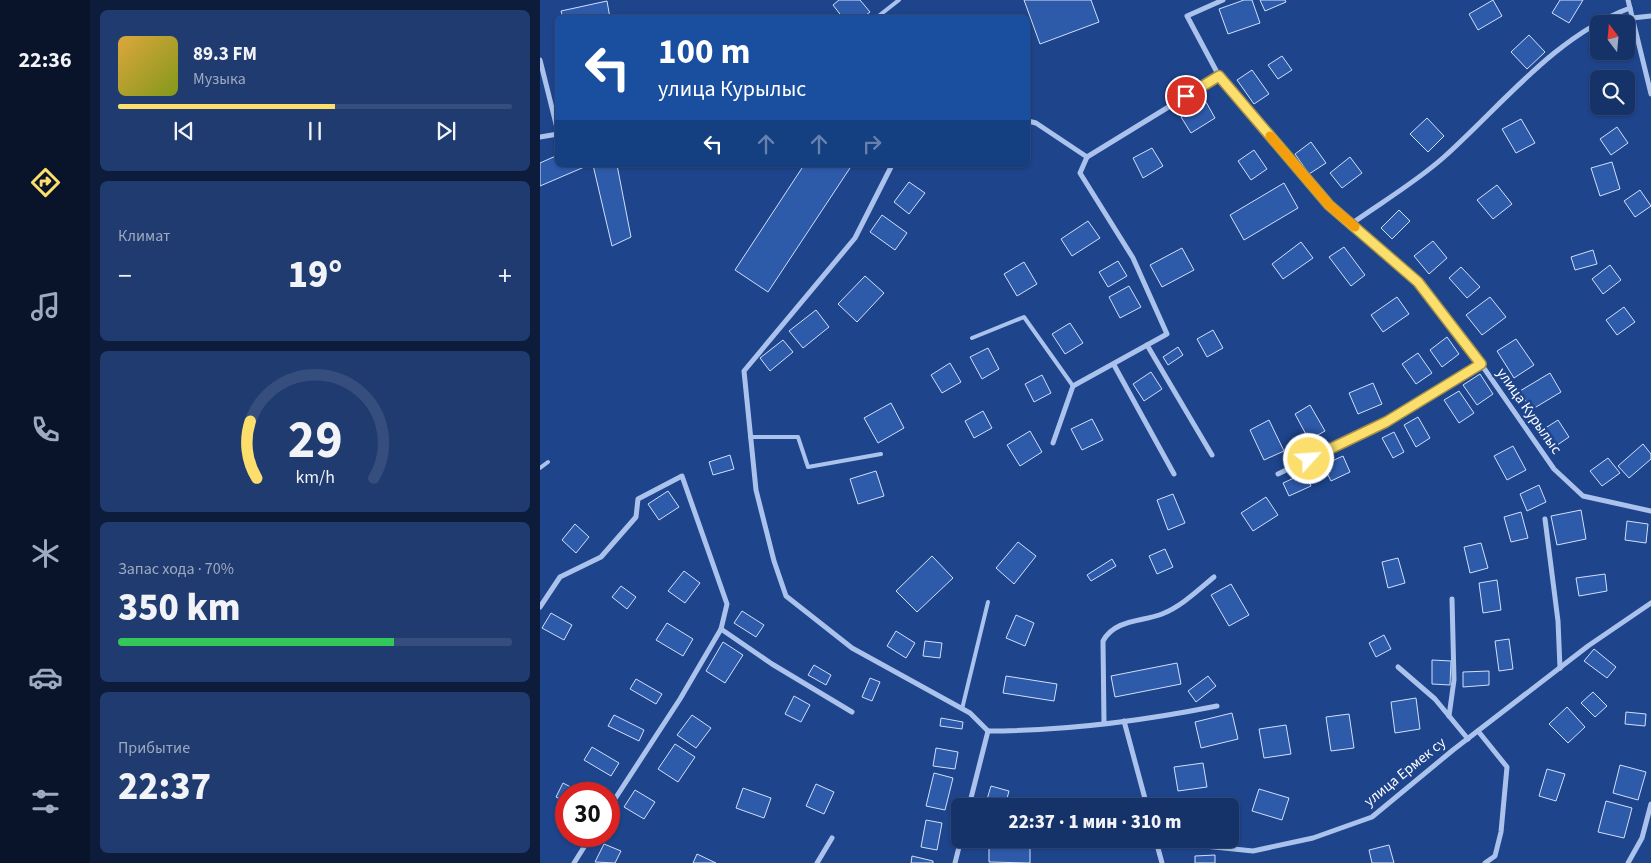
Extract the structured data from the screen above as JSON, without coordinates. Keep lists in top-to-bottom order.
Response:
{
  "streets": {
    "street": ["улица Курылыс", "улица Ермек су"]
  },
  "north": "top",
  "page": {
    "tabs": "22:36",
    "turn": ["100 m", "улица Курылыс"],
    "song": ["89.3 FM", "Музыка"],
    "tile": [
      "Климат",
      ["Запас хода · 70%", "350 km"],
      ["Прибытие", "22:37"]
    ],
    "heat": ["−", "19°", "+"],
    "limit": "30",
    "trip": "22:37 · 1 мин · 310 m",
    "gauge": ["29", "km/h"]
  }
}
